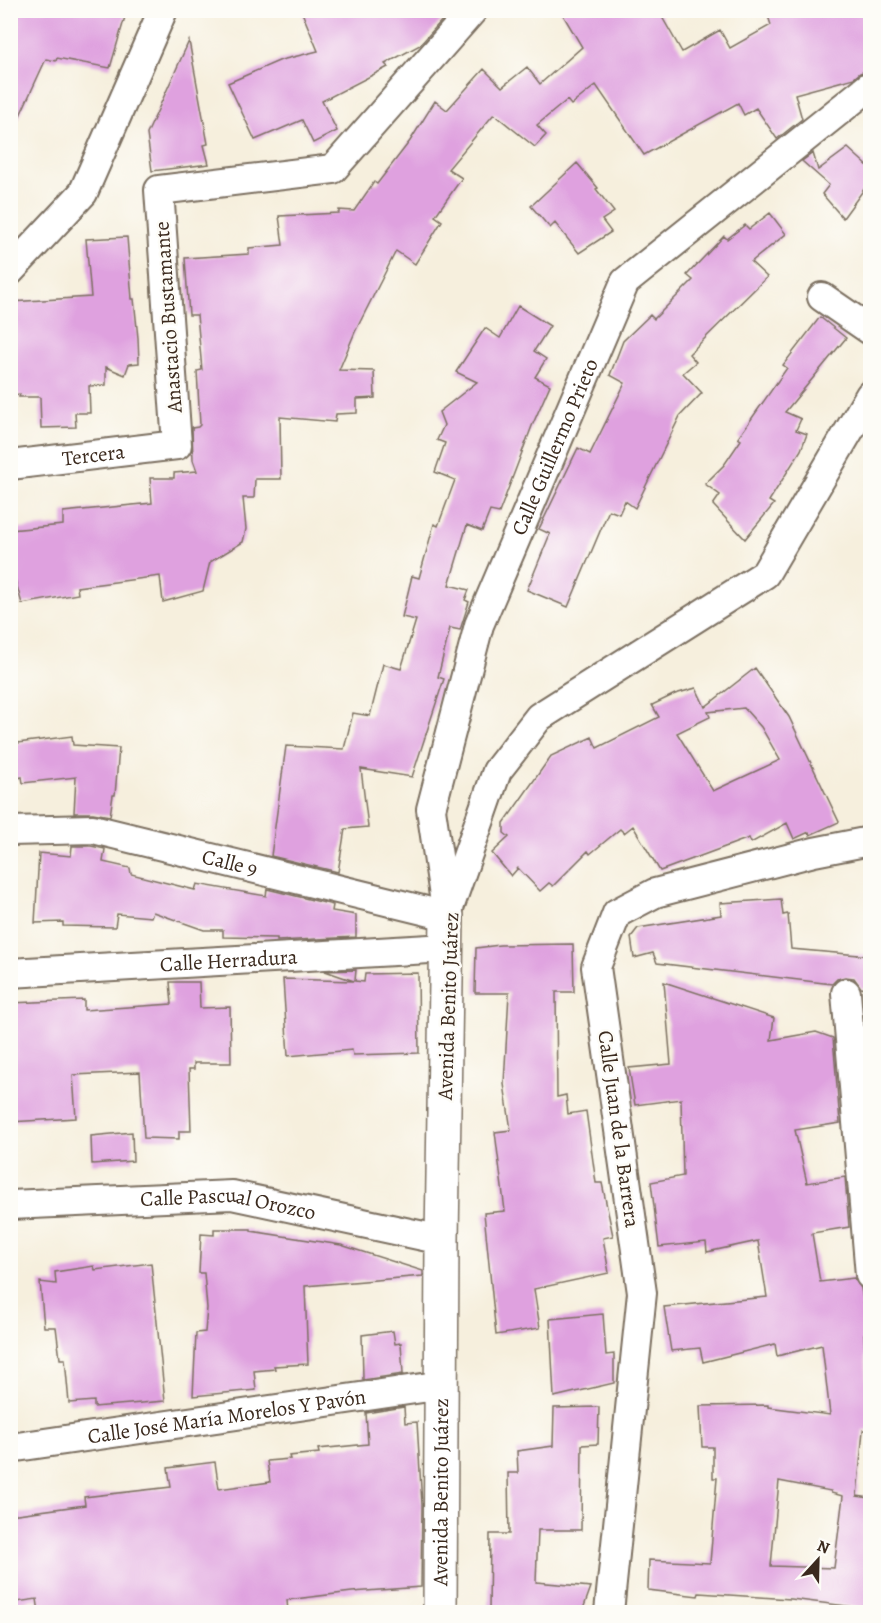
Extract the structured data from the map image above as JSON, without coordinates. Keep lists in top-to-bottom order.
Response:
{
  "streets": {
    "street": [
      "Anastacio Bustamante",
      "Calle Guillermo Prieto",
      "Tercera",
      "Calle 9",
      "Calle Herradura",
      "Avenida Benito Juárez",
      "Calle Juan de la Barrera",
      "Calle Pascual Orozco",
      "Calle José María Morelos Y Pavón"
    ]
  },
  "crossings": [
    ["Anastacio Bustamante", "Tercera"],
    ["Calle Guillermo Prieto", "Calle 9"],
    ["Calle Guillermo Prieto", "Avenida Benito Juárez"],
    ["Calle 9", "Avenida Benito Juárez"],
    ["Calle Herradura", "Avenida Benito Juárez"],
    ["Avenida Benito Juárez", "Calle Pascual Orozco"],
    ["Avenida Benito Juárez", "Calle José María Morelos Y Pavón"]
  ],
  "north": "top"
}
